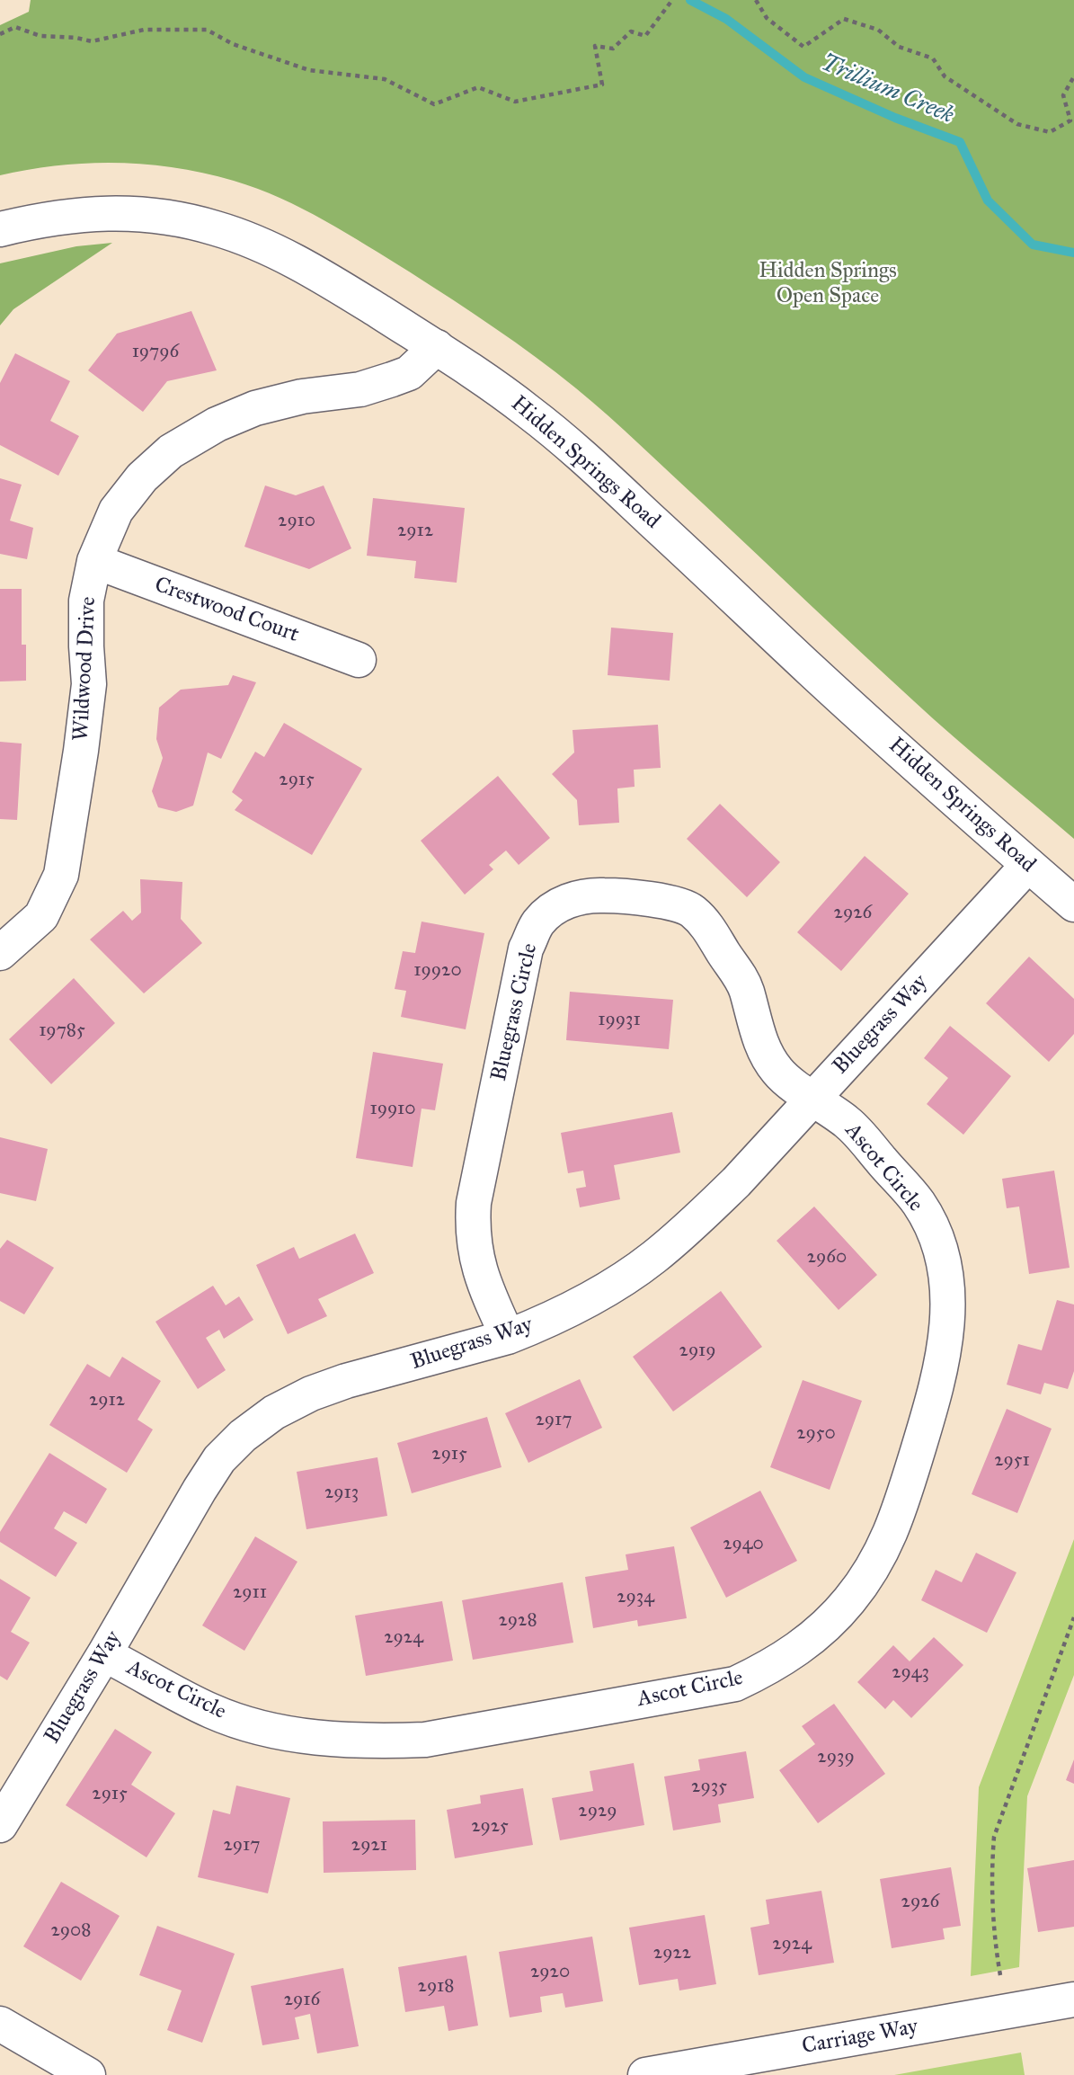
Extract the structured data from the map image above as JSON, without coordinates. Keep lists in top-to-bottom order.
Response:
{
  "streets": {
    "street": [
      "Hidden Springs Road",
      "Crestwood Court",
      "Wildwood Drive",
      "Bluegrass Circle",
      "Bluegrass Way",
      "Ascot Circle",
      "Carriage Way"
    ]
  },
  "crossings": [
    ["Hidden Springs Road", "Wildwood Drive"],
    ["Hidden Springs Road", "Bluegrass Way"],
    ["Crestwood Court", "Wildwood Drive"],
    ["Bluegrass Circle", "Bluegrass Way"],
    ["Bluegrass Circle", "Ascot Circle"],
    ["Bluegrass Way", "Ascot Circle"]
  ],
  "water": ["Trillium Creek"],
  "parks": ["Hidden Springs Open Space"],
  "house_numbers": [
    "19796",
    "2910",
    "2912",
    "2915",
    "2926",
    "19920",
    "19931",
    "19785",
    "19910",
    "2960",
    "2919",
    "2912",
    "2917",
    "2950",
    "2915",
    "2951",
    "2913",
    "2940",
    "2911",
    "2934",
    "2928",
    "2924",
    "2943",
    "2939",
    "2935",
    "2915",
    "2929",
    "2925",
    "2917",
    "2921",
    "2926",
    "2908",
    "2924",
    "2922",
    "2920",
    "2918",
    "2916"
  ]
}
